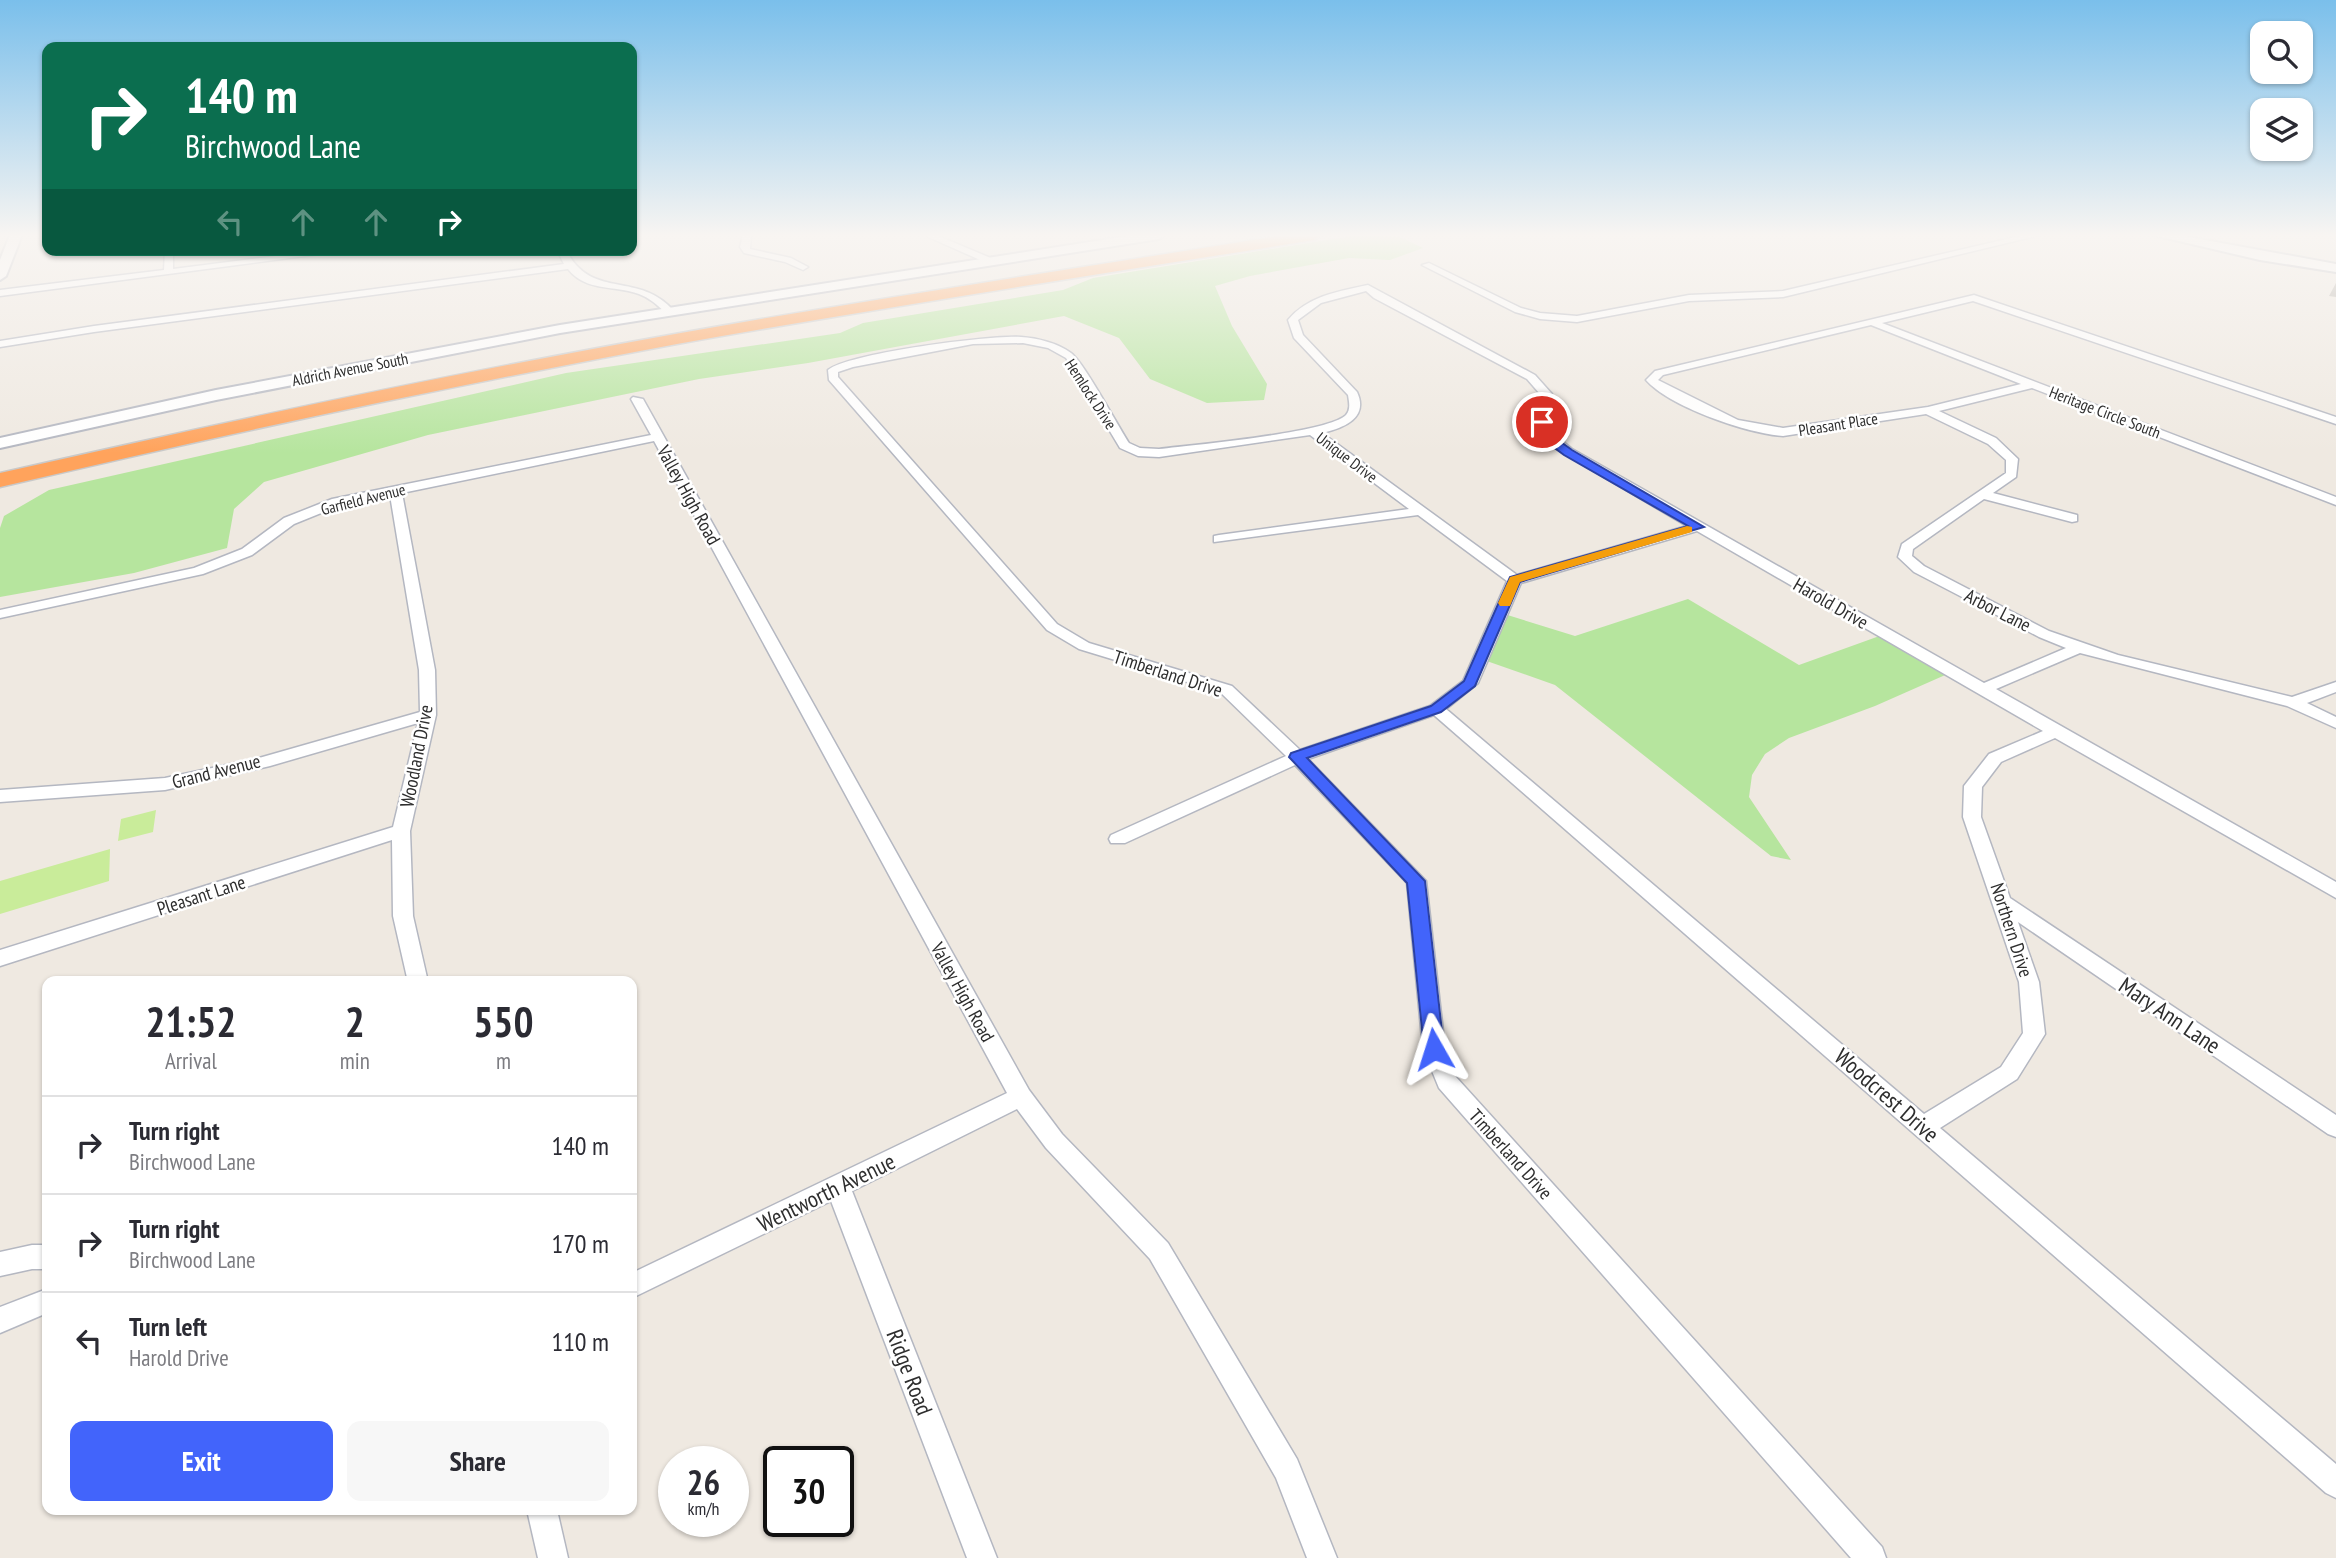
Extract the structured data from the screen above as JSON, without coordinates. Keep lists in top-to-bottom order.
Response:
{
  "streets": {
    "street": [
      "Aldrich Avenue South",
      "Hemlock Drive",
      "Heritage Circle South",
      "Pleasant Place",
      "Unique Drive",
      "Valley High Road",
      "Garfield Avenue",
      "Harold Drive",
      "Arbor Lane",
      "Timberland Drive",
      "Woodland Drive",
      "Grand Avenue",
      "Pleasant Lane",
      "Northern Drive",
      "Mary Ann Lane",
      "Woodcrest Drive",
      "Wentworth Avenue",
      "Ridge Road"
    ]
  },
  "crossings": [
    ["Hemlock Drive", "Unique Drive"],
    ["Hemlock Drive", "Timberland Drive"],
    ["Heritage Circle South", "Pleasant Place"],
    ["Pleasant Place", "Arbor Lane"],
    ["Valley High Road", "Garfield Avenue"],
    ["Valley High Road", "Wentworth Avenue"],
    ["Garfield Avenue", "Woodland Drive"],
    ["Harold Drive", "Northern Drive"],
    ["Woodland Drive", "Grand Avenue"],
    ["Woodland Drive", "Pleasant Lane"],
    ["Northern Drive", "Mary Ann Lane"],
    ["Northern Drive", "Woodcrest Drive"],
    ["Wentworth Avenue", "Ridge Road"]
  ],
  "page": {
    "turn": ["140 m", "Birchwood Lane"],
    "eta": [
      "21:52",
      "Arrival",
      "2",
      "min",
      "550",
      "m"
    ],
    "list": [
      {
        "name": "Turn right",
        "note": "Birchwood Lane",
        "value": "140 m"
      },
      {
        "name": "Turn right",
        "note": "Birchwood Lane",
        "value": "170 m"
      },
      {
        "name": "Turn left",
        "note": "Harold Drive",
        "value": "110 m"
      }
    ],
    "buttons": ["Exit", "Share"],
    "speed": "26 km/h",
    "limit": "30"
  }
}
